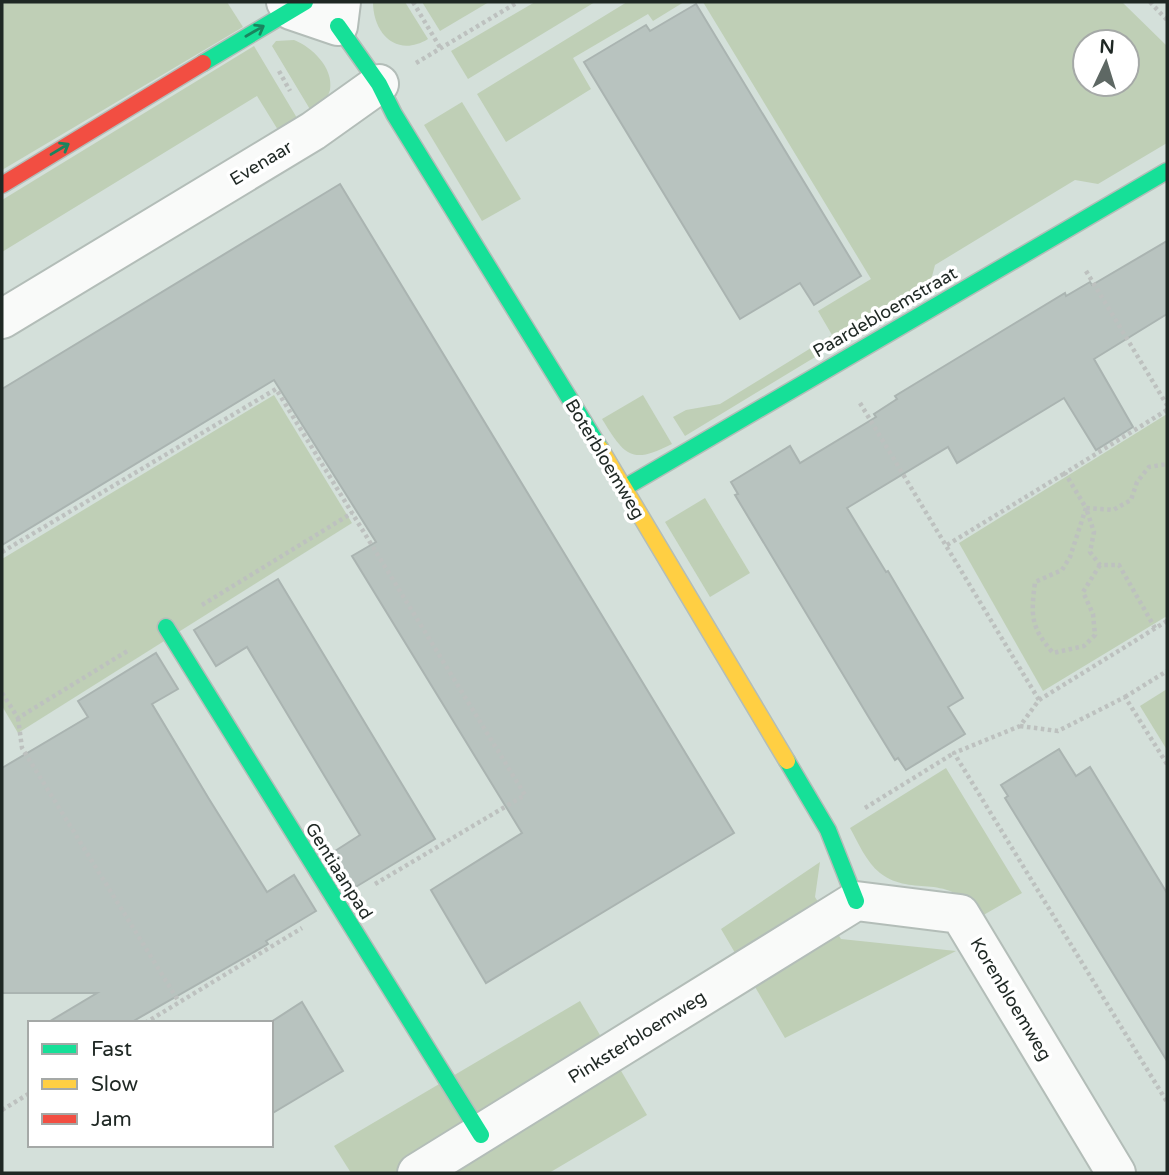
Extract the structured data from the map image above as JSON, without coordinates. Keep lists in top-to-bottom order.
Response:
{
  "streets": {
    "street": [
      "Evenaar",
      "Paardebloemstraat",
      "Boterbloemweg",
      "Gentiaanpad",
      "Korenbloemweg",
      "Pinksterbloemweg"
    ]
  },
  "crossings": [
    ["Evenaar", "Boterbloemweg"],
    ["Paardebloemstraat", "Boterbloemweg"],
    ["Boterbloemweg", "Korenbloemweg"],
    ["Boterbloemweg", "Pinksterbloemweg"],
    ["Gentiaanpad", "Pinksterbloemweg"],
    ["Korenbloemweg", "Pinksterbloemweg"]
  ],
  "legend": ["Fast", "Slow", "Jam"],
  "north": "top"
}
